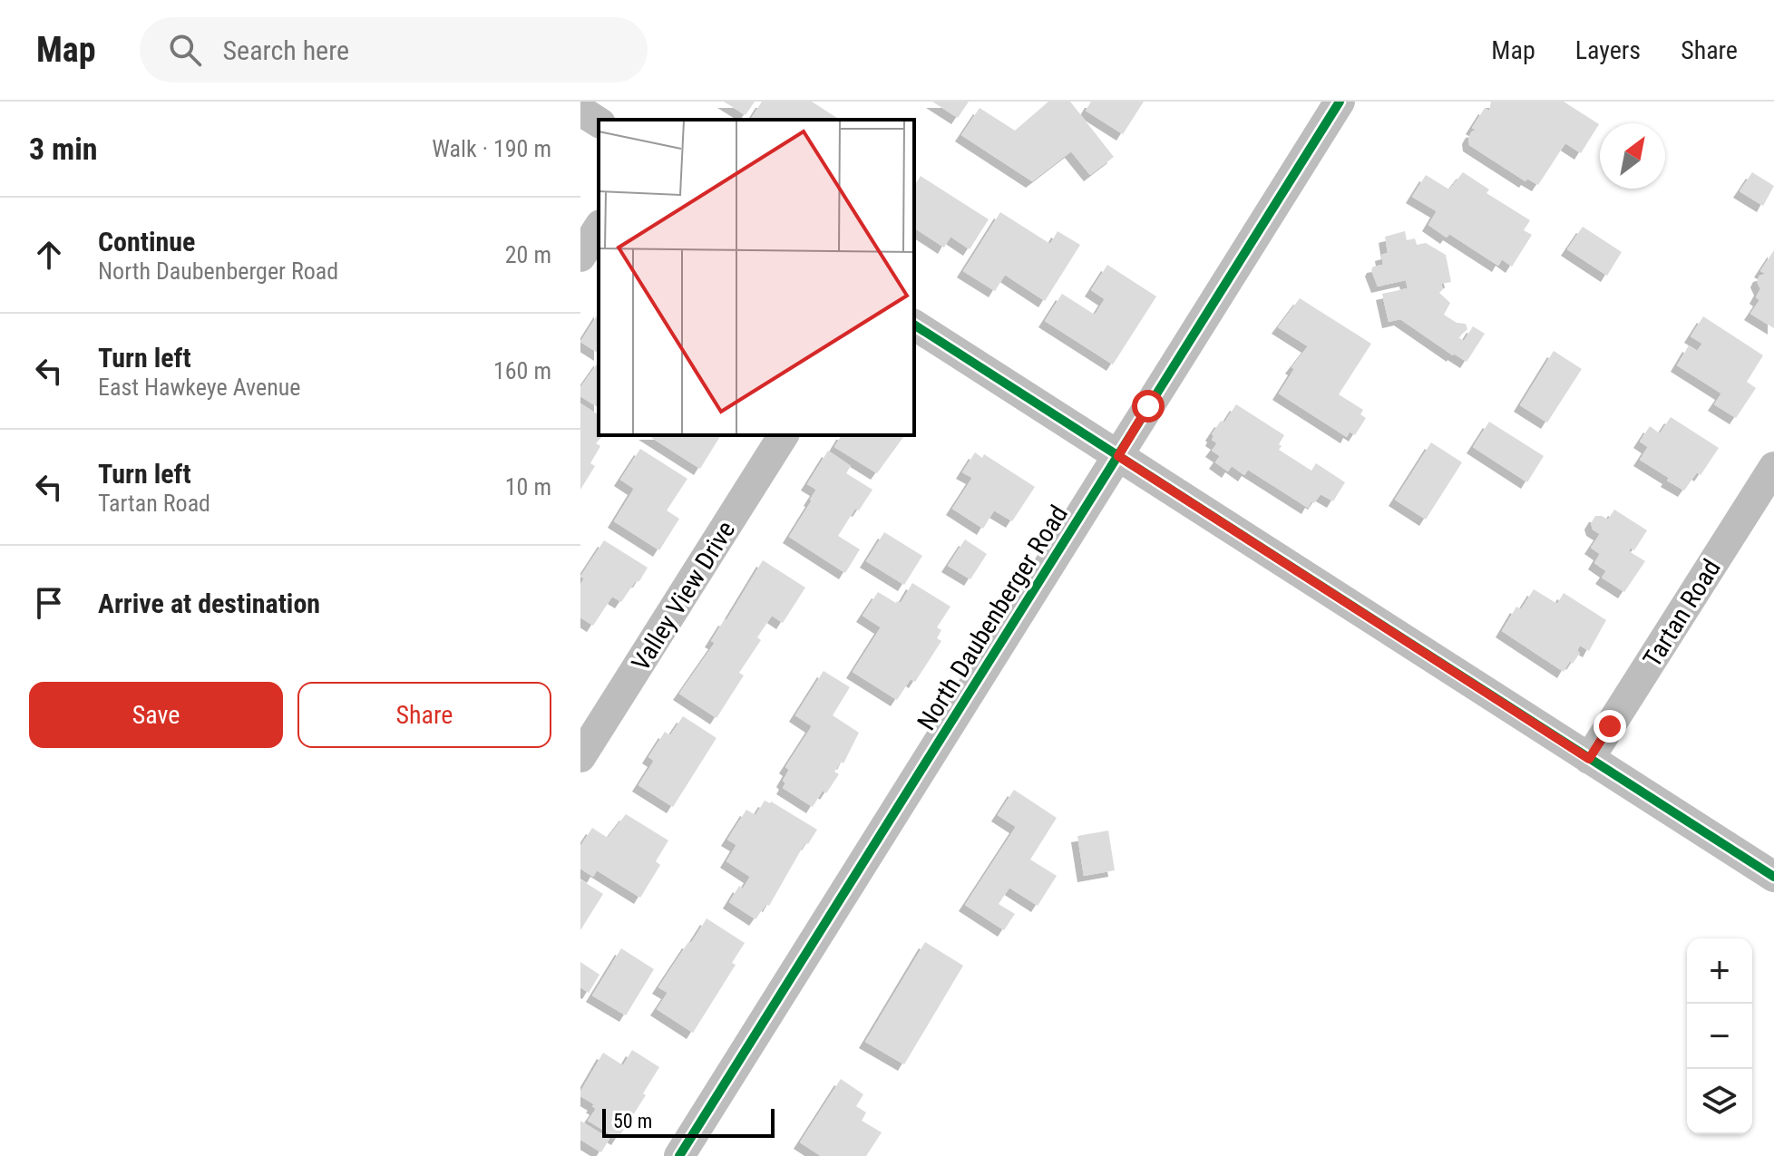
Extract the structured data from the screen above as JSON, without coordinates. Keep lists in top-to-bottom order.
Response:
{
  "streets": {
    "street": ["Valley View Drive", "Tartan Road", "North Daubenberger Road"]
  },
  "scale_bar": "50 m",
  "north": "top right",
  "page": {
    "header": "Map",
    "search": "Search here",
    "nav": ["Map", "Layers", "Share"],
    "heading": ["3 min", "Walk · 190 m"],
    "list": [
      ["Continue", "North Daubenberger Road", "20 m"],
      ["Turn left", "East Hawkeye Avenue", "160 m"],
      ["Turn left", "Tartan Road", "10 m"],
      "Arrive at destination"
    ],
    "buttons": ["Save", "Share"],
    "map_buttons": ["+", "−"],
    "scale": "50 m"
  }
}
